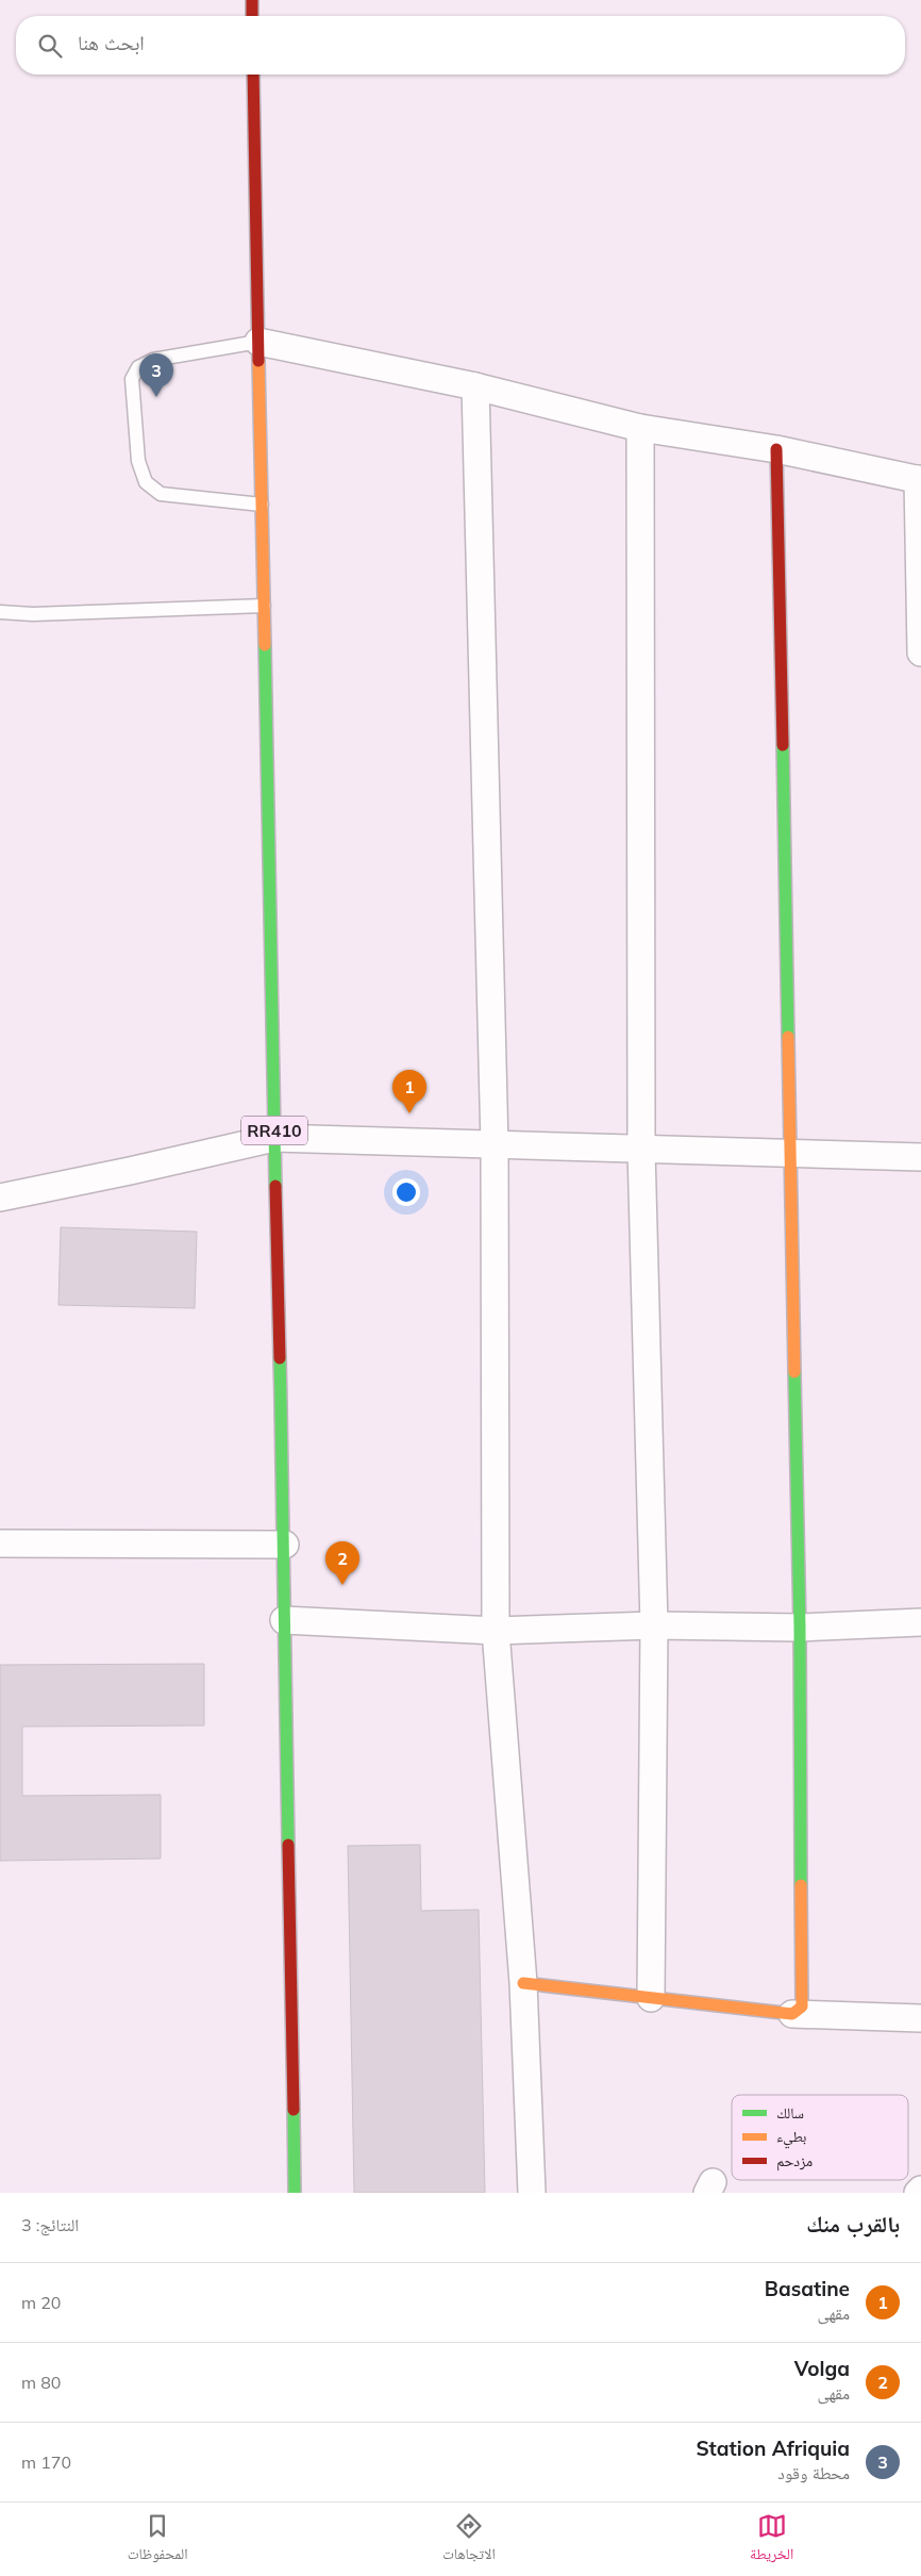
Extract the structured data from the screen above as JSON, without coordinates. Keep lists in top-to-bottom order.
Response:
{
  "streets": {
    "main road": ["RR410"]
  },
  "legend": ["سالك", "بطيء", "مزدحم"],
  "page": {
    "search": "ابحث هنا",
    "pins": ["3", "1", "2"],
    "heading": ["بالقرب منك", "النتائج: 3"],
    "list": [
      {
        "mark": "1",
        "name": "Basatine",
        "note": "مقهى",
        "value": "20 m"
      },
      {
        "mark": "2",
        "name": "Volga",
        "note": "مقهى",
        "value": "80 m"
      },
      {
        "mark": "3",
        "name": "Station Afriquia",
        "note": "محطة وقود",
        "value": "170 m"
      }
    ],
    "nav": ["الخريطة", "الاتجاهات", "المحفوظات"]
  }
}
